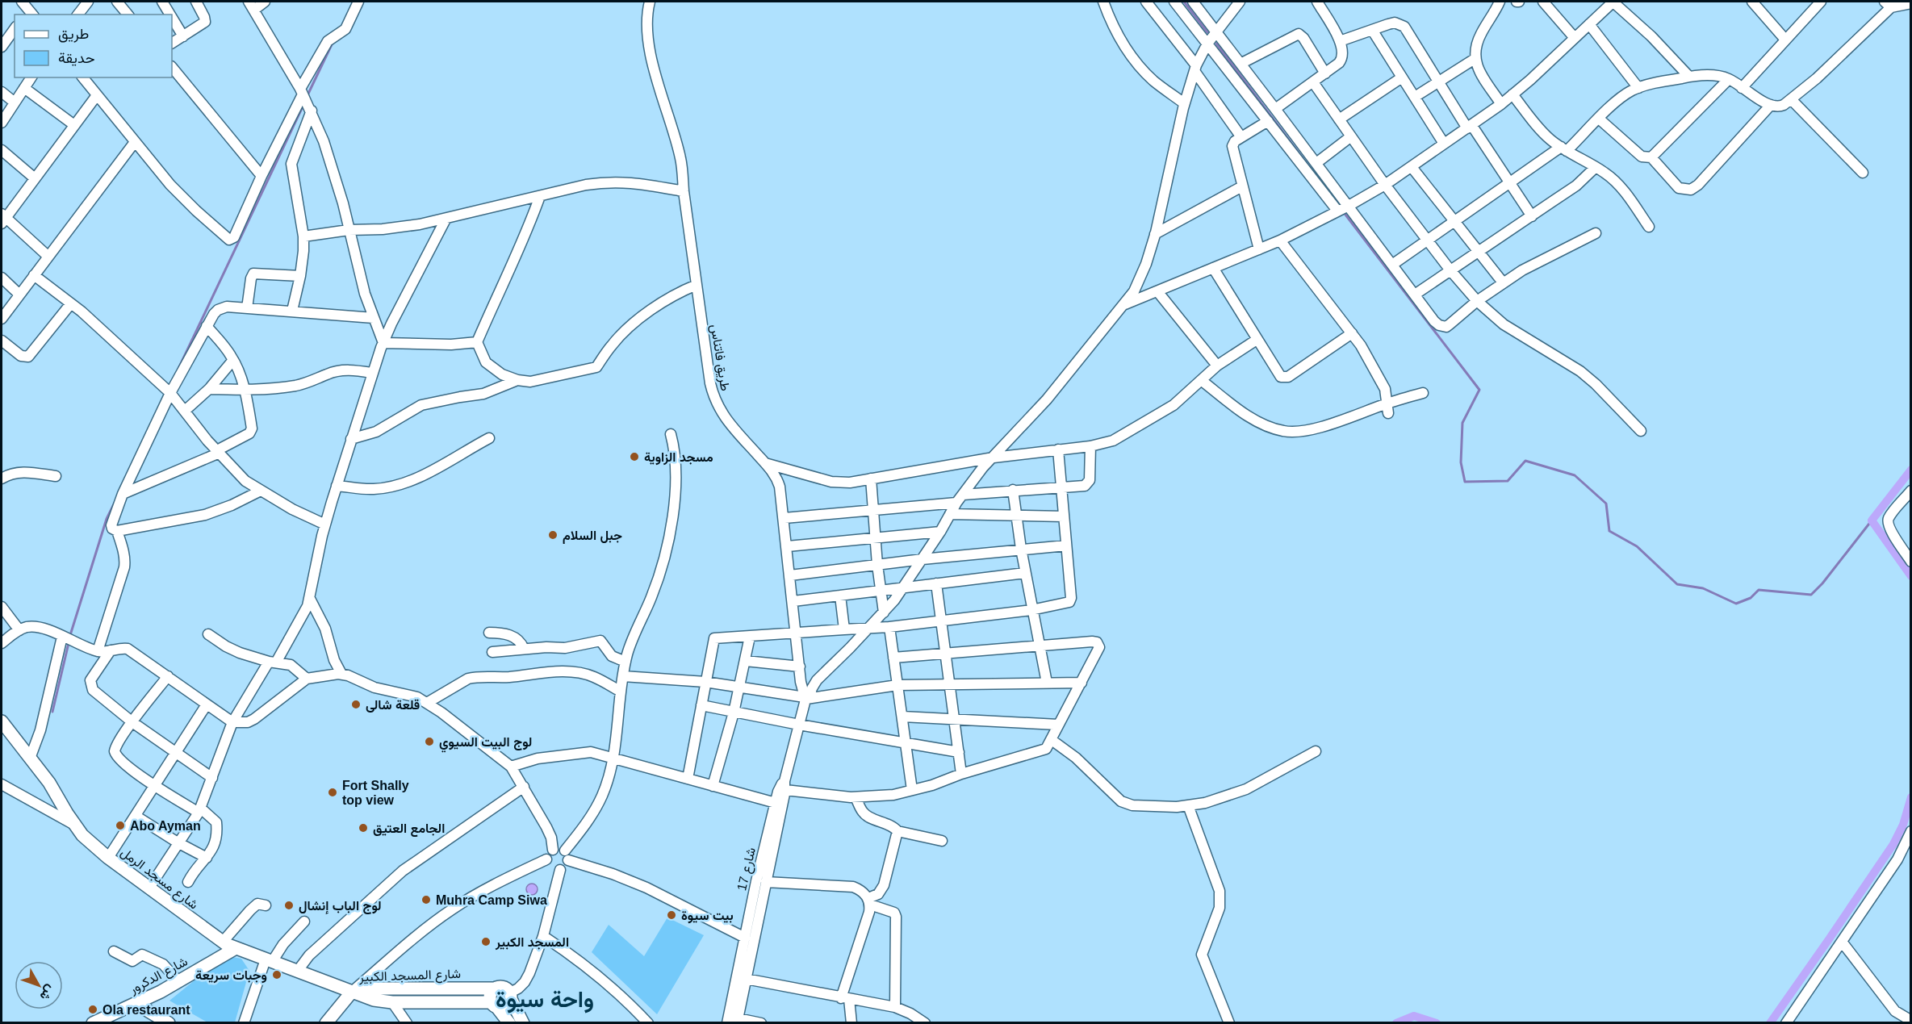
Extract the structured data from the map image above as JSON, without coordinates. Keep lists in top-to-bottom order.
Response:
{
  "streets": {
    "street": [
      "طريق فاتناس",
      "شارع 17",
      "شارع مسجد الرمل",
      "شارع الدكرور",
      "شارع المسجد الكبير"
    ]
  },
  "crossings": [
    ["طريق فاتناس", "شارع 17"],
    ["شارع مسجد الرمل", "شارع الدكرور"],
    ["شارع مسجد الرمل", "شارع المسجد الكبير"]
  ],
  "districts": ["واحة سيوة"],
  "places": [
    "مسجد الزاوية",
    "جبل السلام",
    "قلعة شالى",
    "لوج البيت السيوي",
    "Fort Shally top view",
    "Abo Ayman",
    "الجامع العتيق",
    "Muhra Camp Siwa",
    "لوج الباب إنشال",
    "بيت سيوة",
    "المسجد الكبير",
    "وجبات سريعة",
    "Ola restaurant"
  ],
  "legend": ["طريق", "حديقة"],
  "north": "bottom right"
}
